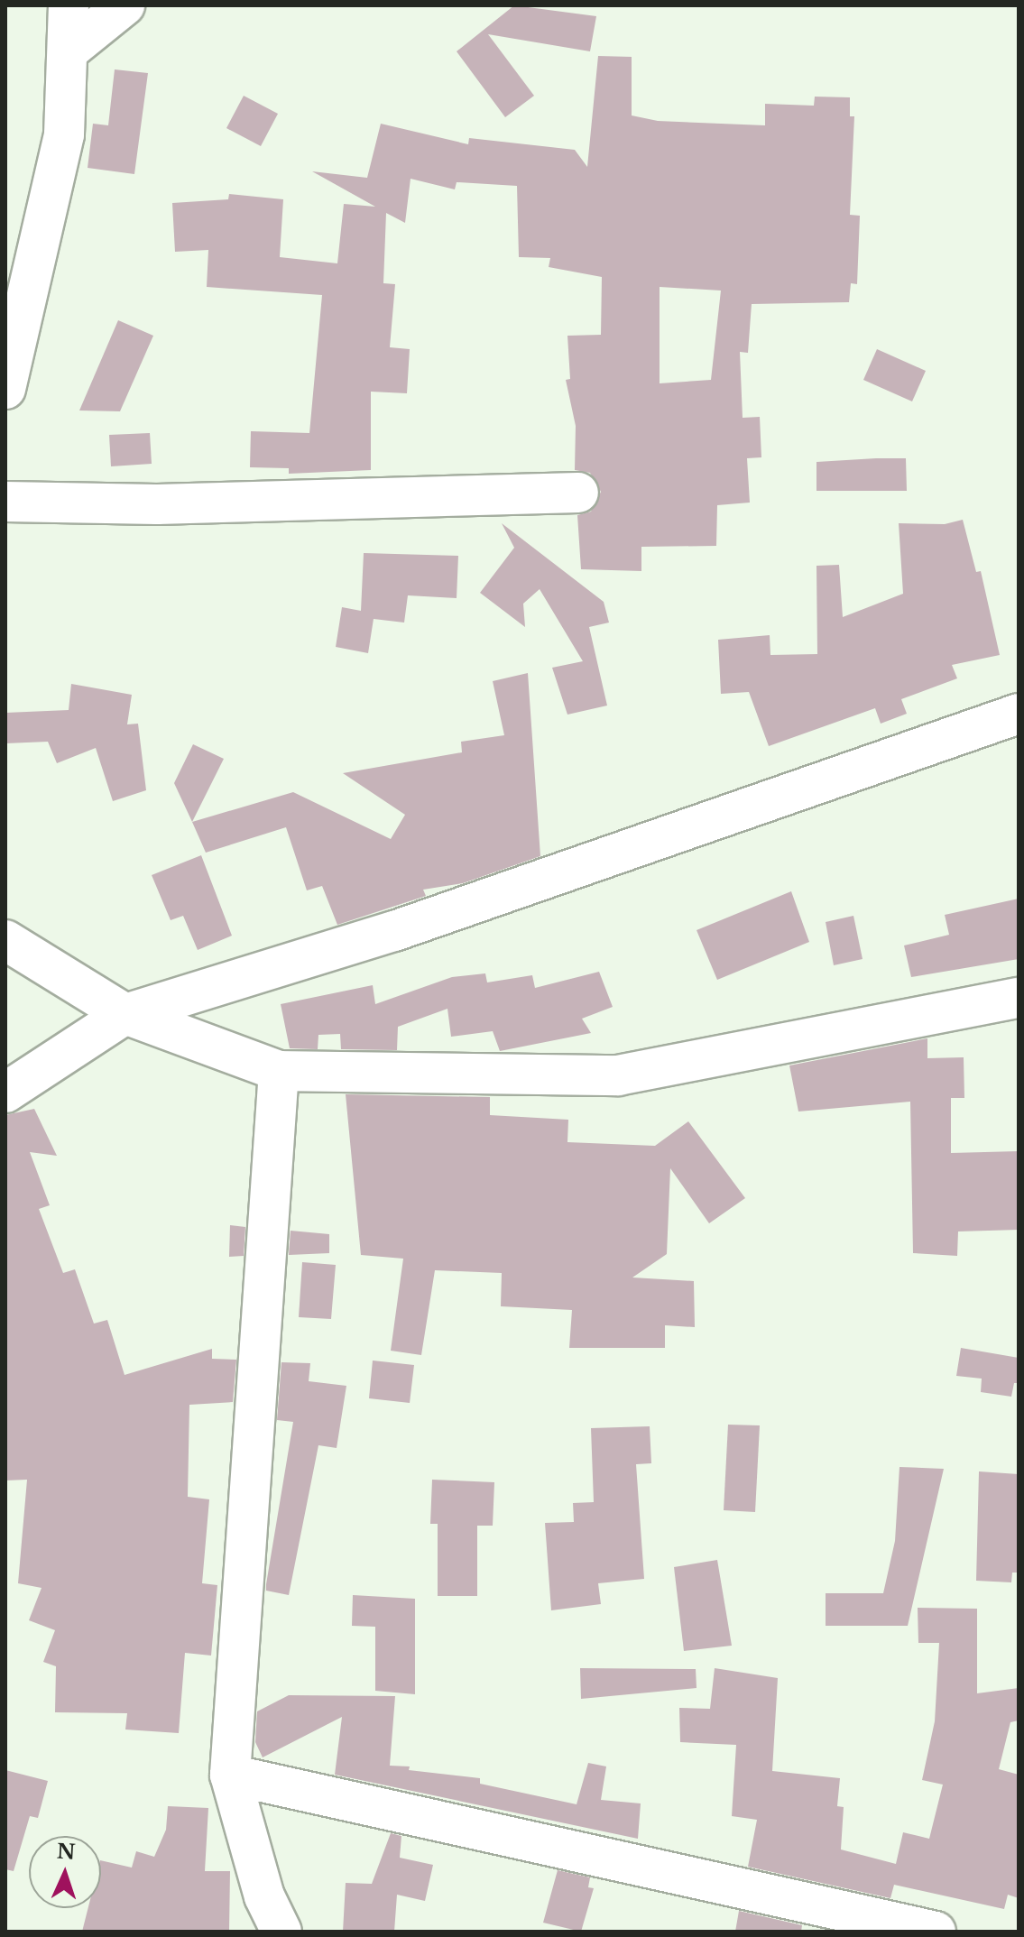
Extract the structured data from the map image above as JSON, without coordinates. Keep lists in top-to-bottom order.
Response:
{
  "north": "top"
}
